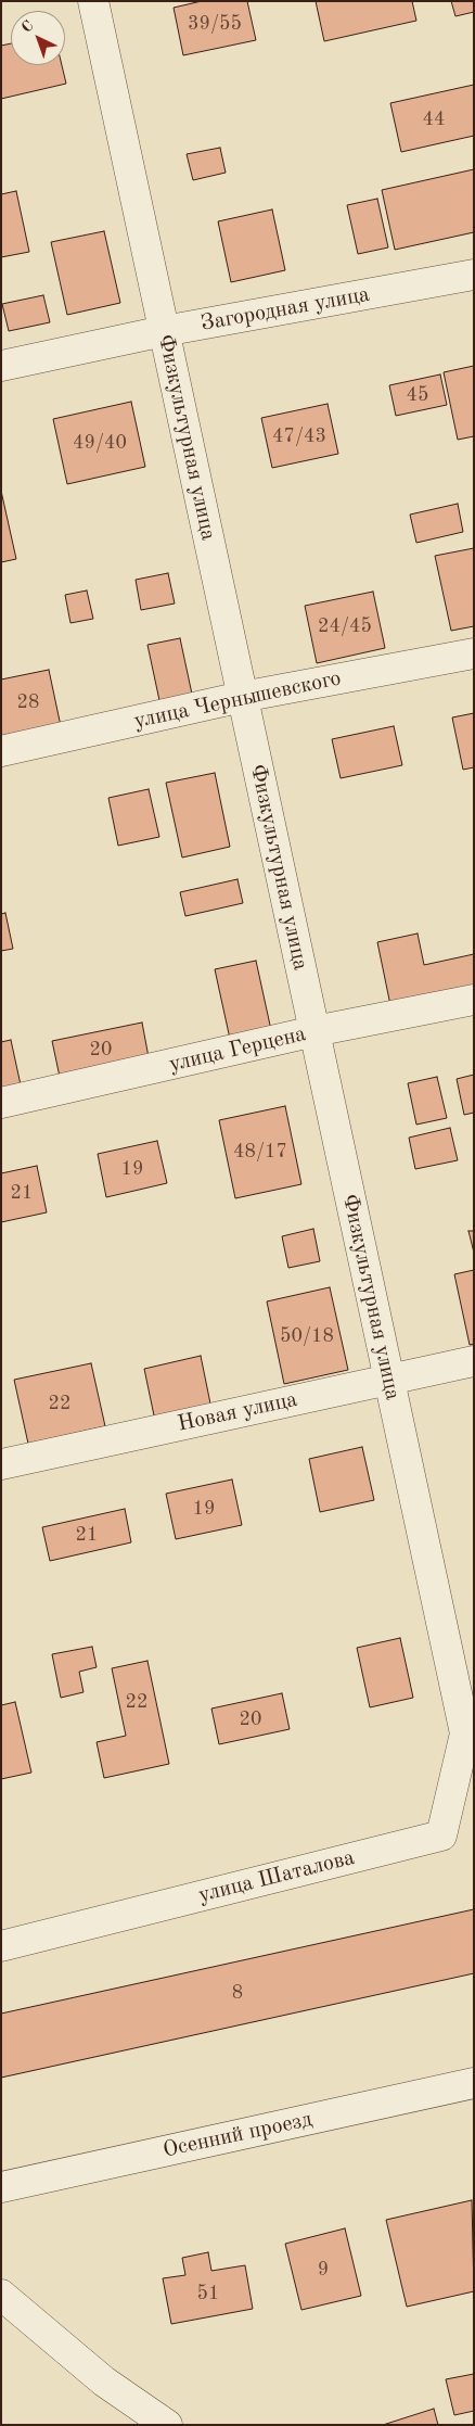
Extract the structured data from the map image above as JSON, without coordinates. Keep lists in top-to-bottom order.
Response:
{
  "streets": {
    "street": [
      "Загородная улица",
      "Физкультурная улица",
      "улица Чернышевского",
      "улица Герцена",
      "Новая улица",
      "улица Шаталова",
      "Осенний проезд"
    ]
  },
  "crossings": [
    ["Загородная улица", "Физкультурная улица"],
    ["Физкультурная улица", "улица Чернышевского"],
    ["Физкультурная улица", "улица Герцена"],
    ["Физкультурная улица", "Новая улица"],
    ["Физкультурная улица", "улица Шаталова"]
  ],
  "house_numbers": [
    "39/55",
    "44",
    "45",
    "47/43",
    "49/40",
    "24/45",
    "28",
    "20",
    "48/17",
    "19",
    "21",
    "50/18",
    "22",
    "19",
    "21",
    "22",
    "20",
    "8",
    "9",
    "51"
  ],
  "north": "top left"
}
